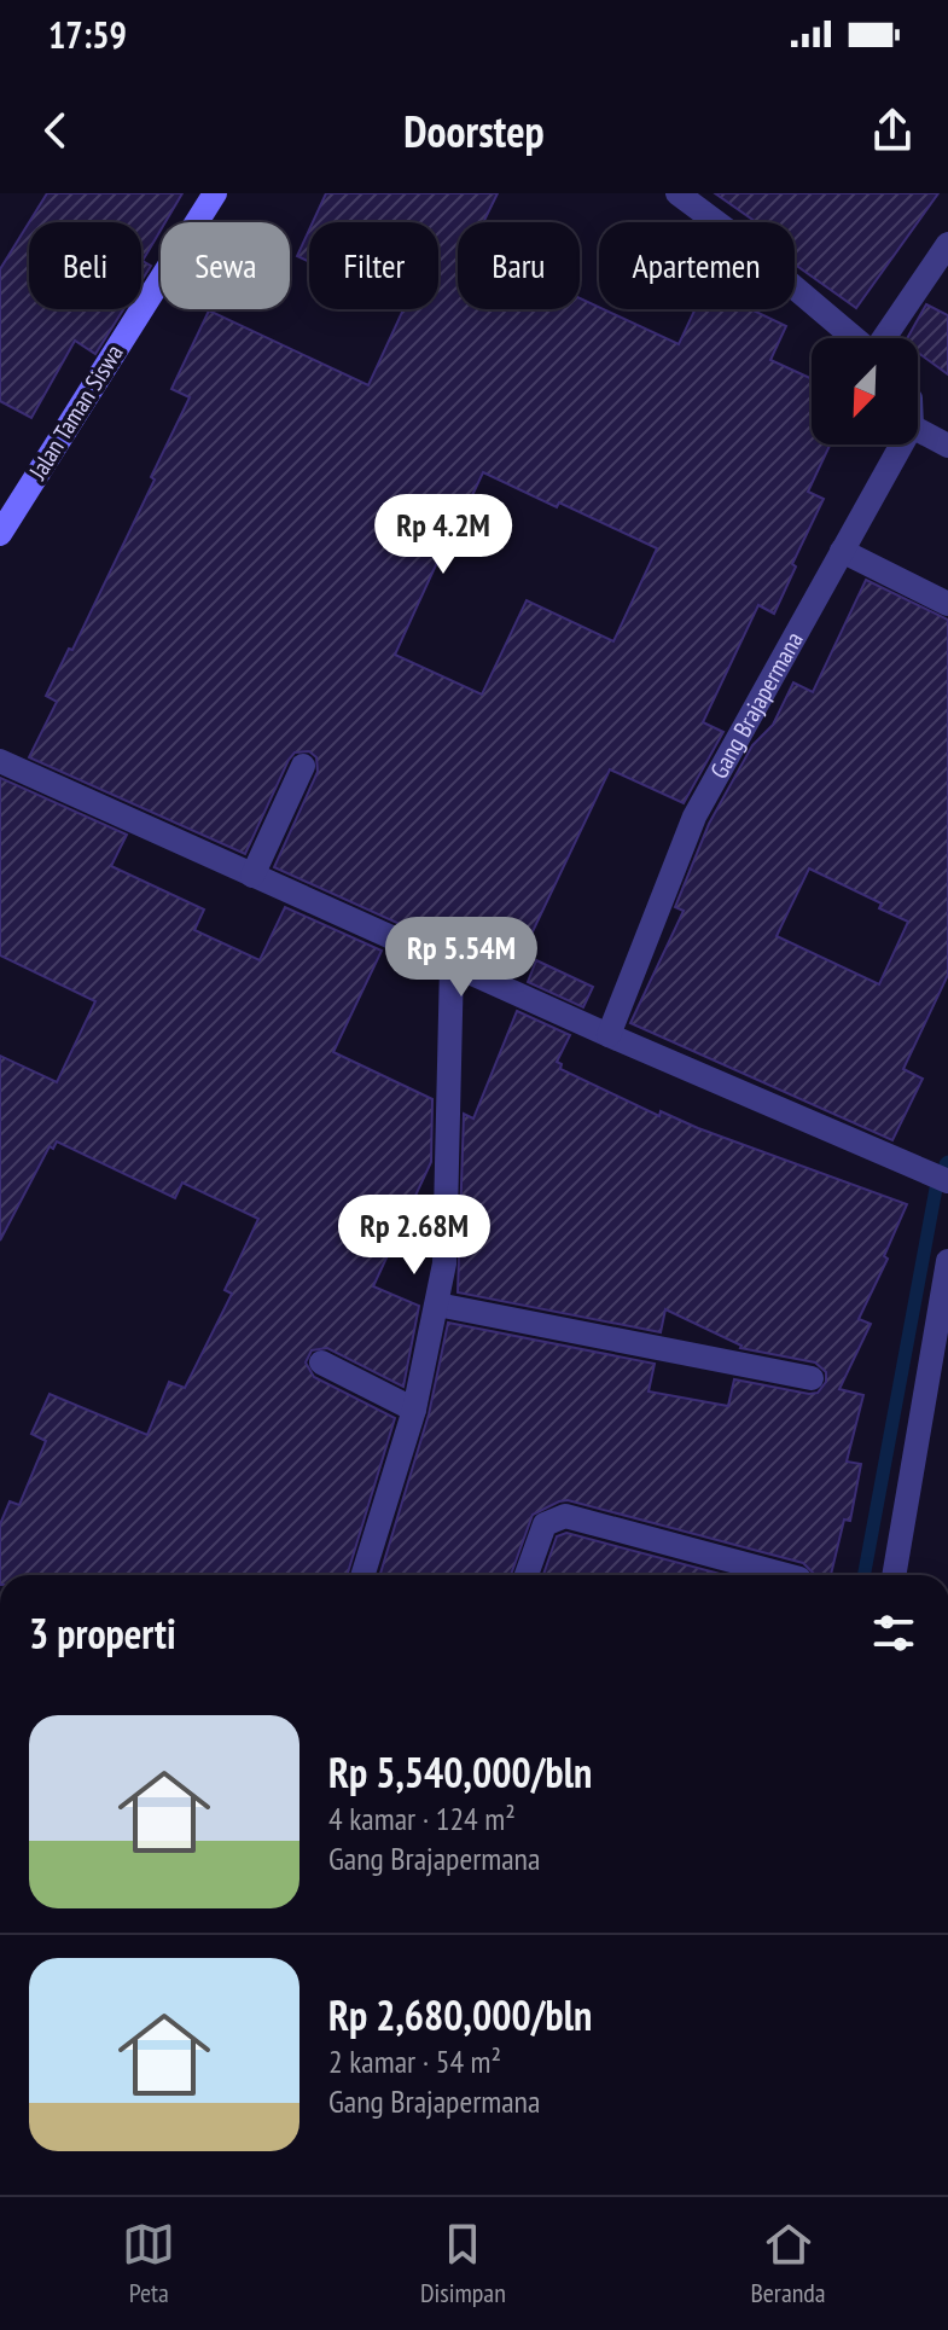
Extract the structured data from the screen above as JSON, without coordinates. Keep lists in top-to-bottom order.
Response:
{
  "streets": {
    "main road": ["Jalan Taman Siswa"],
    "street": ["Gang Brajapermana"]
  },
  "north": "bottom left",
  "page": {
    "status": "17:59",
    "header": "Doorstep",
    "chip": [
      "Beli",
      "Sewa",
      "Filter",
      "Baru",
      "Apartemen"
    ],
    "price": ["Rp 4.2M", "Rp 5.54M", "Rp 2.68M"],
    "heading": "3 properti",
    "list": [
      {
        "name": "Rp 5,540,000/bln",
        "note": "4 kamar · 124 m² · Gang Brajapermana"
      },
      {
        "name": "Rp 2,680,000/bln",
        "note": "2 kamar · 54 m² · Gang Brajapermana"
      }
    ],
    "tabs": ["Peta", "Disimpan", "Beranda"]
  }
}
